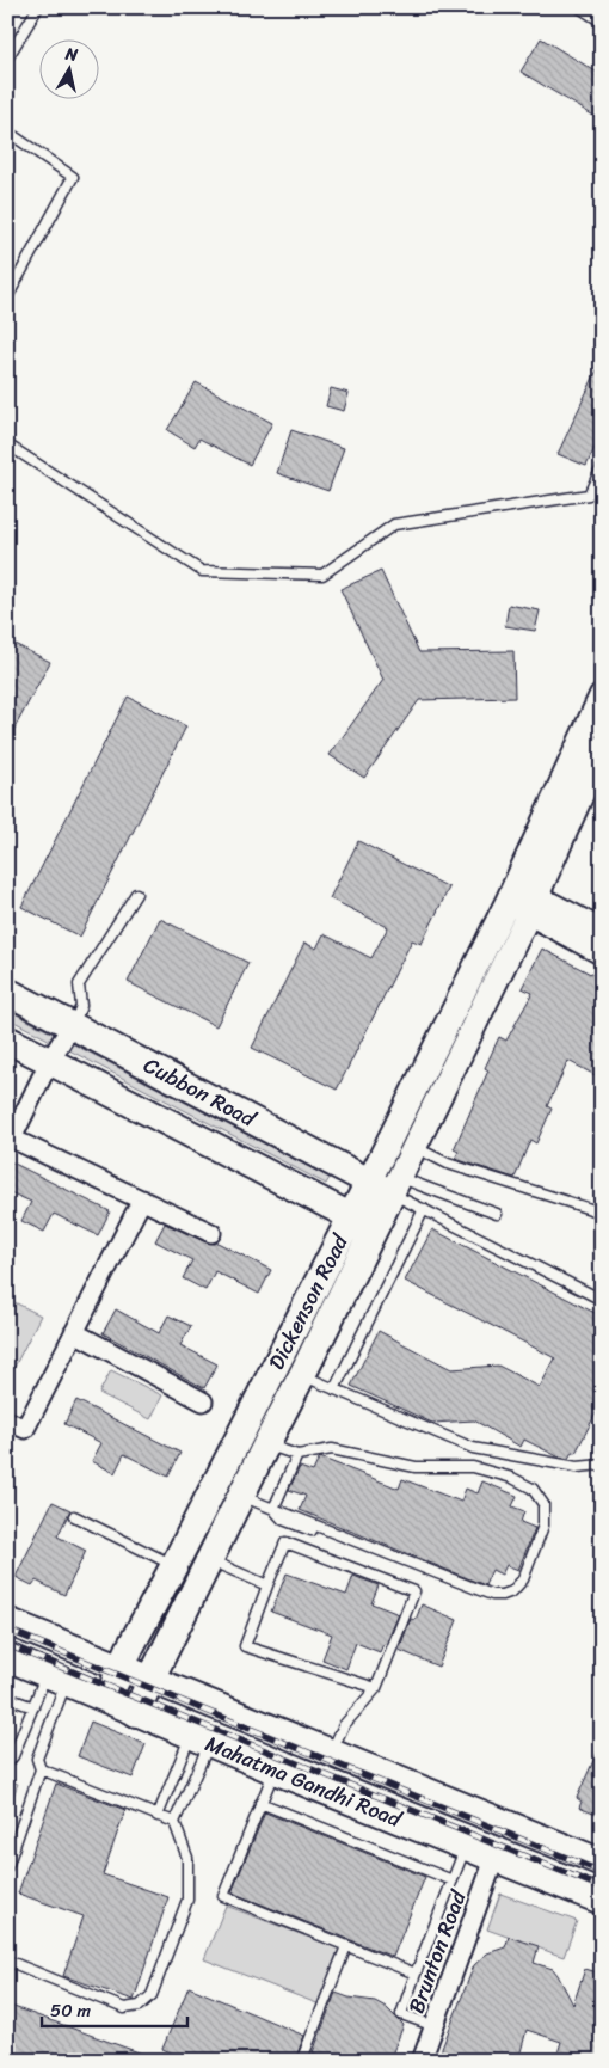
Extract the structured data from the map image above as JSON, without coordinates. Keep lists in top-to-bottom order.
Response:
{
  "streets": {
    "main road": ["Cubbon Road", "Dickenson Road", "Mahatma Gandhi Road"],
    "street": ["Brunton Road"]
  },
  "crossings": [
    ["Cubbon Road", "Dickenson Road"],
    ["Dickenson Road", "Mahatma Gandhi Road"],
    ["Mahatma Gandhi Road", "Brunton Road"]
  ],
  "scale_bar": "50 m",
  "north": "top"
}
